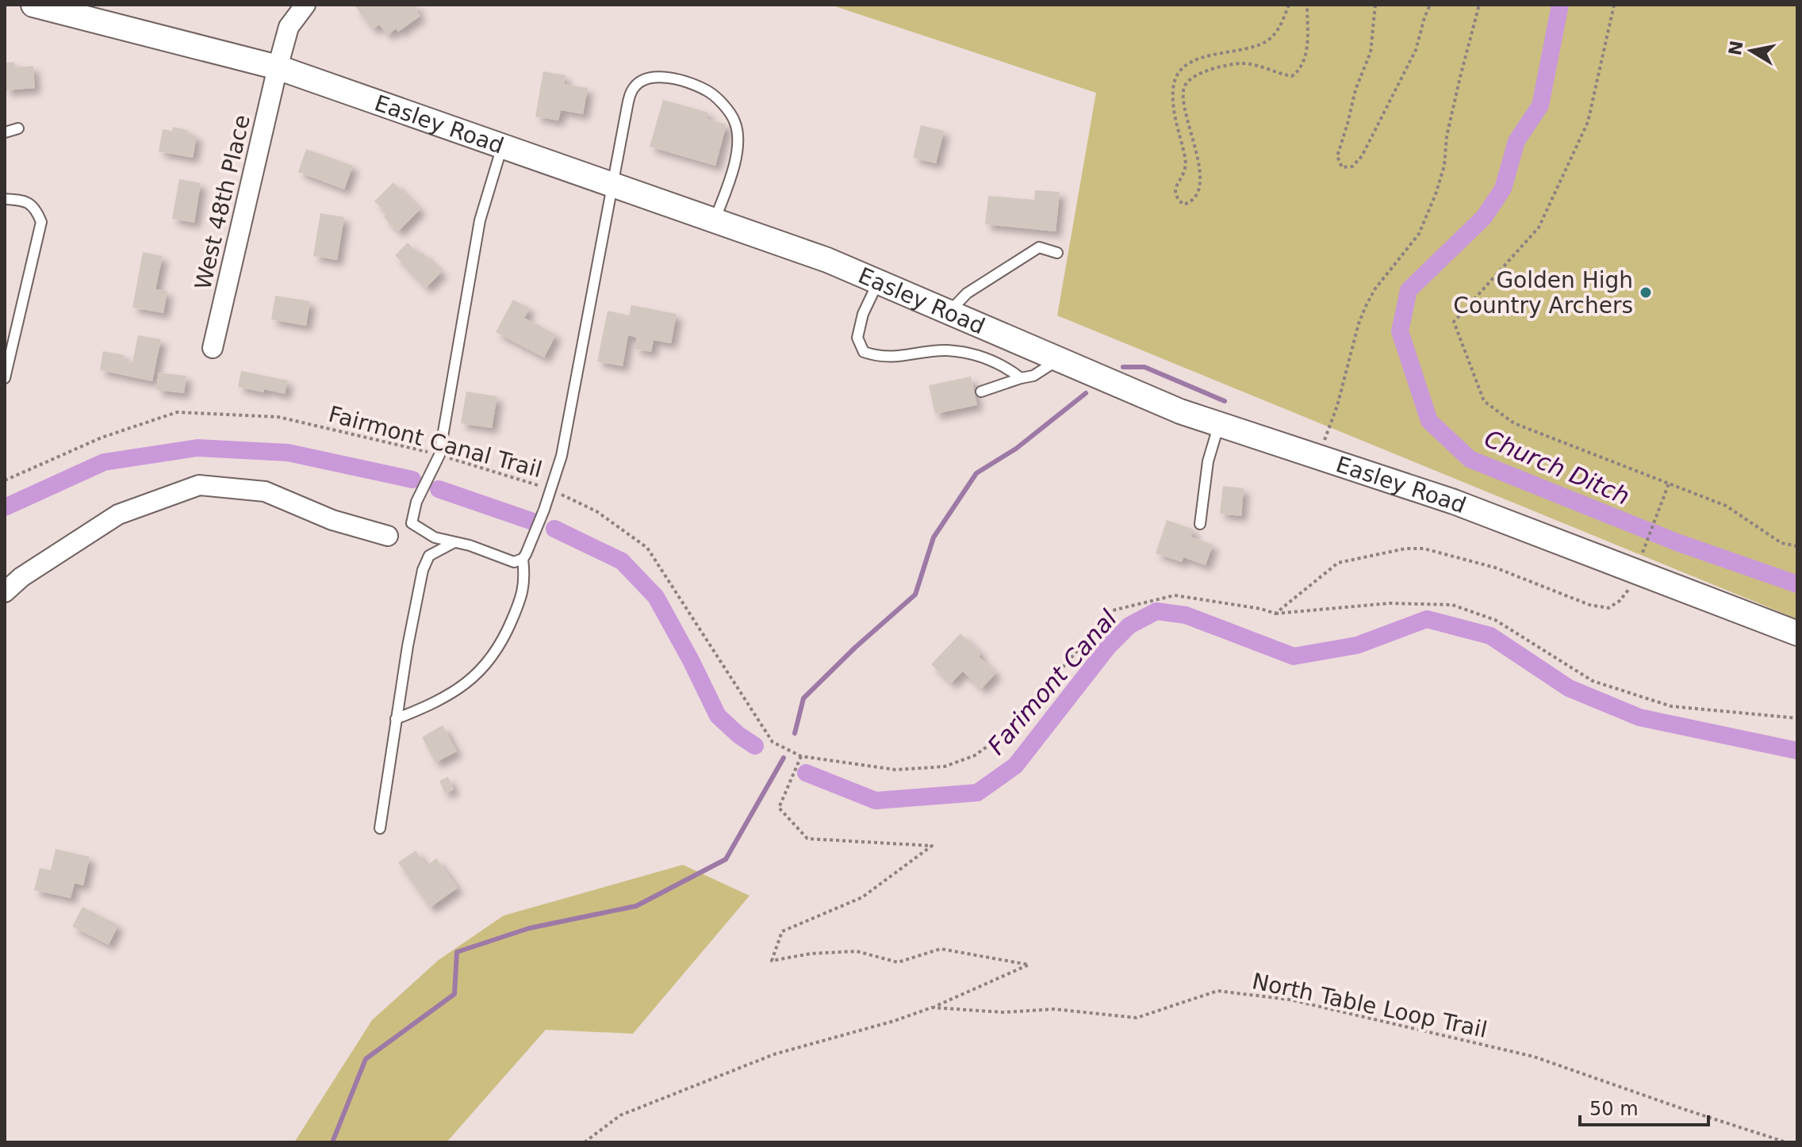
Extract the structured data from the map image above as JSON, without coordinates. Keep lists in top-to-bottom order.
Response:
{
  "streets": {
    "street": ["Easley Road", "West 48th Place"],
    "path": ["Fairmont Canal Trail", "North Table Loop Trail"]
  },
  "crossings": [
    ["Easley Road", "West 48th Place"]
  ],
  "water": ["Church Ditch", "Farimont Canal"],
  "places": ["Golden High Country Archers"],
  "scale_bar": "50 m",
  "north": "left"
}
